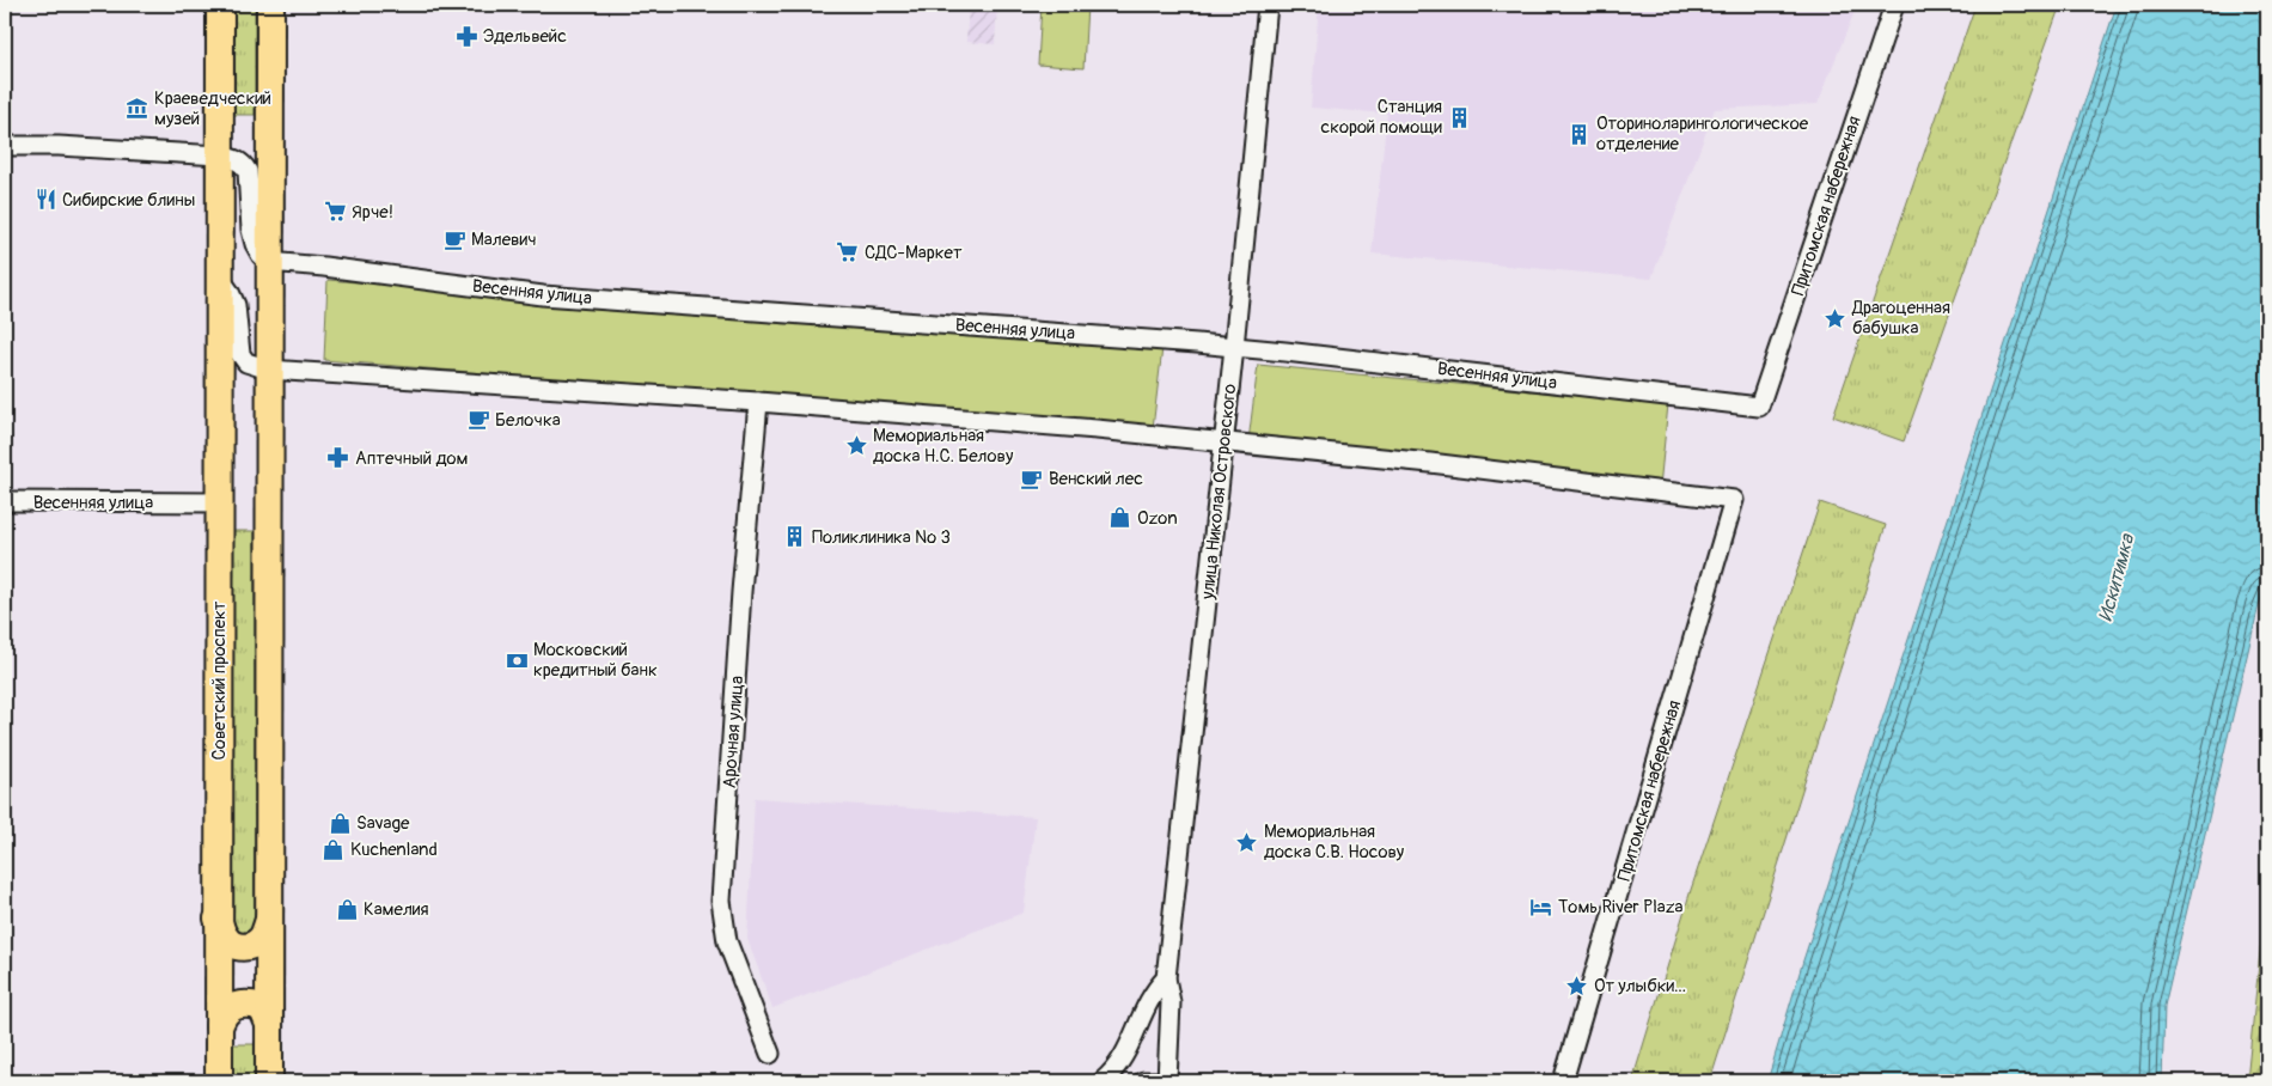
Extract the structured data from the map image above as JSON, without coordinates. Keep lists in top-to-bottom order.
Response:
{
  "streets": {
    "main road": ["Советский проспект"],
    "street": [
      "Притомская набережная",
      "Весенняя улица",
      "улица Николая Островского",
      "Арочная улица"
    ]
  },
  "crossings": [
    ["Притомская набережная", "Весенняя улица"],
    ["Притомская набережная", "улица Николая Островского"],
    ["Весенняя улица", "улица Николая Островского"],
    ["Весенняя улица", "Советский проспект"]
  ],
  "water": ["Искитимка"],
  "places": {
    "pharmacy": ["Эдельвейс", "Аптечный дом"],
    "museum": ["Краеведческий музей"],
    "building": ["Станция скорой помощи", "Оториноларингологическое отделение", "Поликлиника № 3"],
    "restaurant": ["Сибирские блины"],
    "supermarket": ["Ярче!", "СДС-Маркет"],
    "cafe": ["Малевич", "Белочка", "Венский лес"],
    "place": [
      "Драгоценная бабушка",
      "Мемориальная доска Н.С. Белову",
      "Мемориальная доска С.В. Носову",
      "От улыбки..."
    ],
    "shop": [
      "Ozon",
      "Savage",
      "Kuchenland",
      "Камелия"
    ],
    "bank": ["Московский кредитный банк"],
    "hotel": ["Томь River Plaza"]
  }
}
